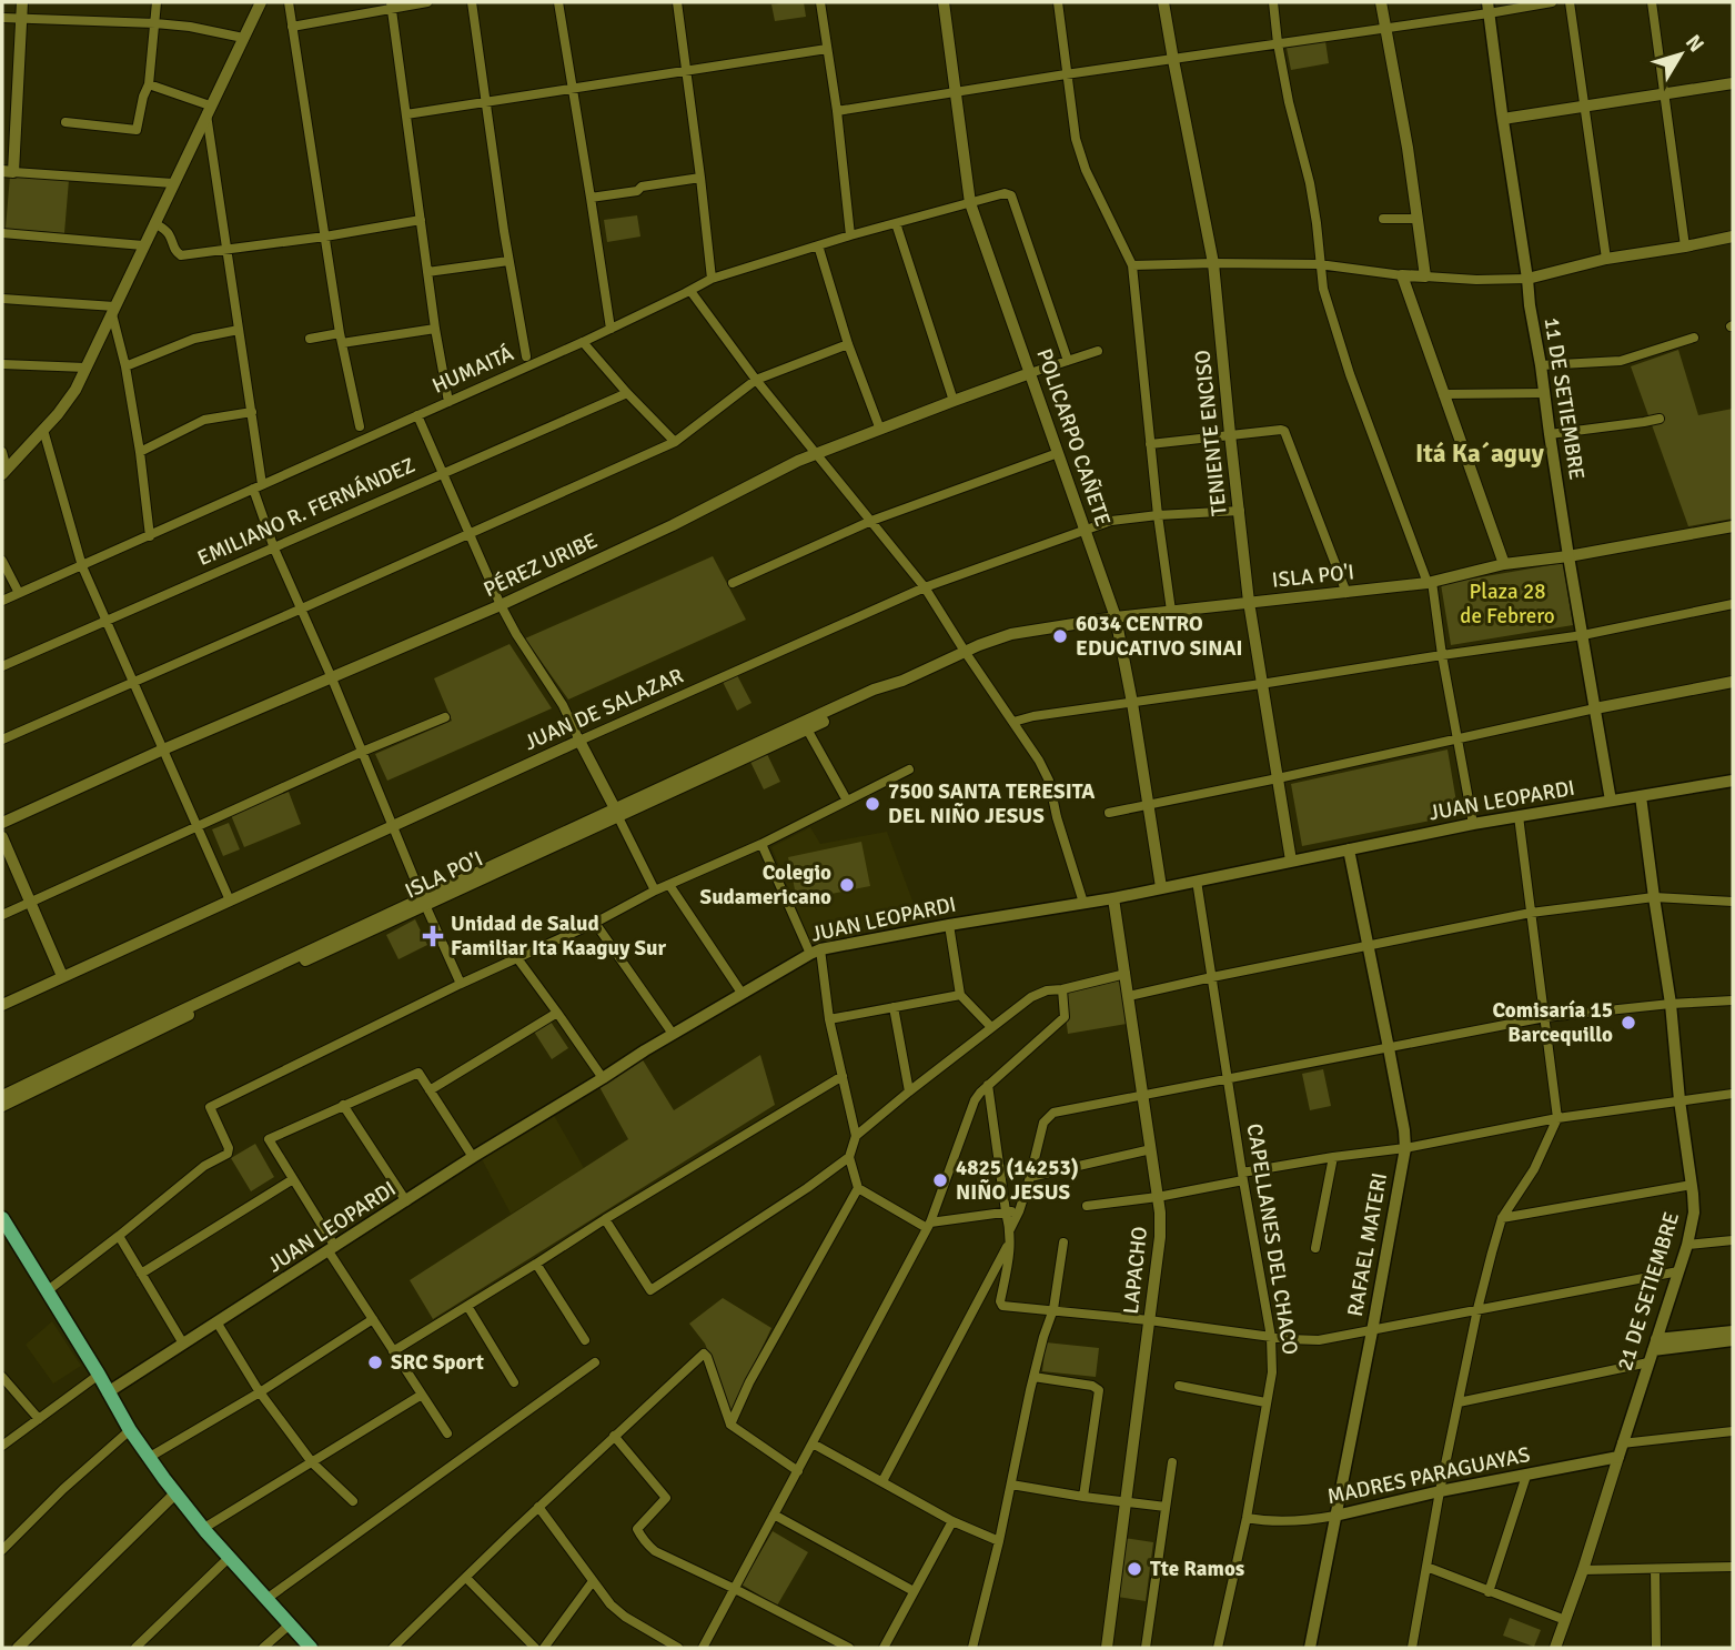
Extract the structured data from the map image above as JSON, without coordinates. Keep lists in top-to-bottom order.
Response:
{
  "streets": {
    "main road": [
      "11 DE SETIEMBRE",
      "JUAN LEOPARDI",
      "RAFAEL MATERI",
      "21 DE SETIEMBRE",
      "MADRES PARAGUAYAS"
    ],
    "street": [
      "HUMAITÁ",
      "TENIENTE ENCISO",
      "POLICARPO CAÑETE",
      "EMILIANO R. FERNÁNDEZ",
      "PÉREZ URIBE",
      "ISLA PO'I",
      "JUAN DE SALAZAR",
      "CAPELLANES DEL CHACO",
      "LAPACHO"
    ]
  },
  "crossings": [
    ["HUMAITÁ", "POLICARPO CAÑETE"],
    ["HUMAITÁ", "PÉREZ URIBE"],
    ["11 DE SETIEMBRE", "ISLA PO'I"],
    ["11 DE SETIEMBRE", "JUAN LEOPARDI"],
    ["TENIENTE ENCISO", "ISLA PO'I"],
    ["TENIENTE ENCISO", "JUAN DE SALAZAR"],
    ["TENIENTE ENCISO", "JUAN LEOPARDI"],
    ["POLICARPO CAÑETE", "PÉREZ URIBE"],
    ["POLICARPO CAÑETE", "ISLA PO'I"],
    ["POLICARPO CAÑETE", "JUAN DE SALAZAR"],
    ["POLICARPO CAÑETE", "JUAN LEOPARDI"],
    ["JUAN LEOPARDI", "CAPELLANES DEL CHACO"],
    ["JUAN LEOPARDI", "RAFAEL MATERI"],
    ["JUAN LEOPARDI", "LAPACHO"],
    ["JUAN LEOPARDI", "21 DE SETIEMBRE"],
    ["CAPELLANES DEL CHACO", "MADRES PARAGUAYAS"],
    ["RAFAEL MATERI", "MADRES PARAGUAYAS"],
    ["21 DE SETIEMBRE", "MADRES PARAGUAYAS"]
  ],
  "districts": ["Itá Ka´aguy"],
  "parks": ["Plaza 28 de Febrero"],
  "places": {
    "other": [
      "6034 CENTRO EDUCATIVO SINAI",
      "7500 SANTA TERESITA DEL NIÑO JESUS",
      "Colegio Sudamericano",
      "Comisaría 15 Barcequillo",
      "4825 (14253) NIÑO JESUS",
      "SRC Sport",
      "Tte Ramos"
    ],
    "health": ["Unidad de Salud Familiar Ita Kaaguy Sur"]
  },
  "north": "top right"
}
